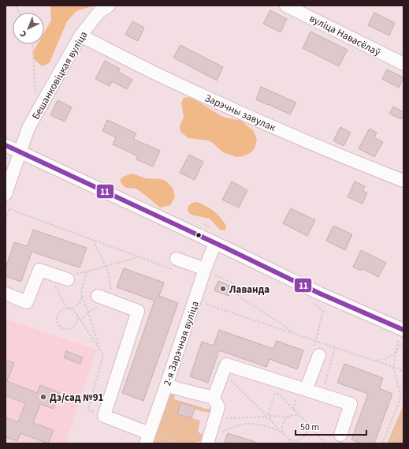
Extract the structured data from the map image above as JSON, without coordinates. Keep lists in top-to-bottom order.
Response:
{
  "streets": {
    "street": [
      "вуліца Навасёлаў",
      "Бешанковіцкая вуліца",
      "Зарэчны завулак",
      "2-я Зарэчная вуліца"
    ]
  },
  "crossings": [
    ["Бешанковіцкая вуліца", "Зарэчны завулак"]
  ],
  "places": ["Лаванда", "Дз/сад №91"],
  "lines": ["transit line 11"],
  "scale_bar": "50 m",
  "north": "bottom left"
}
